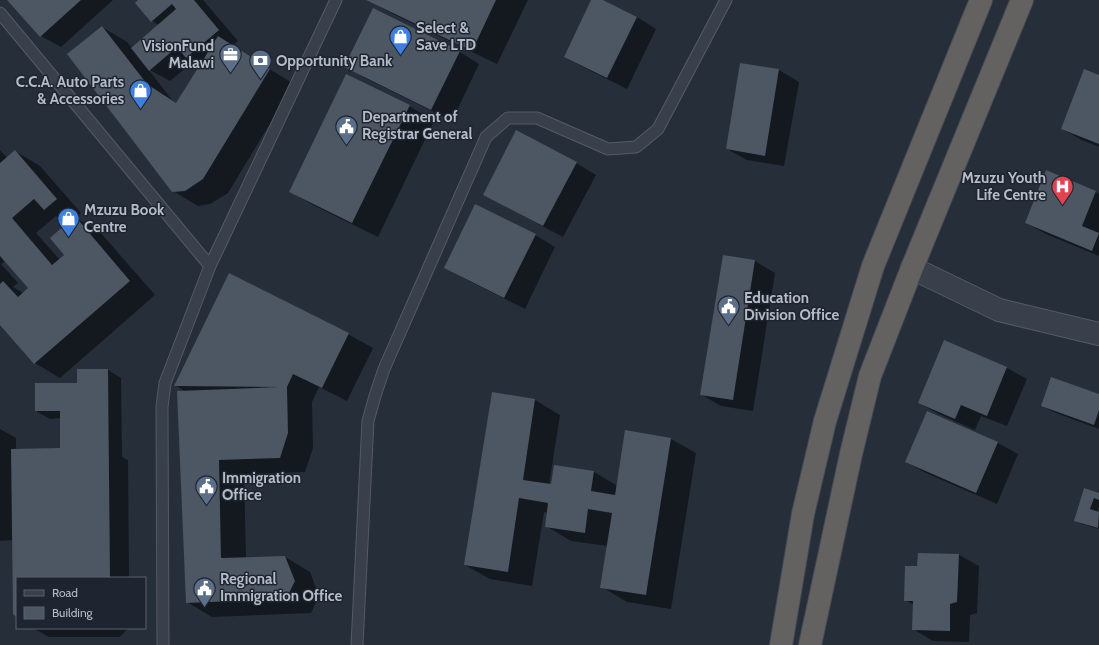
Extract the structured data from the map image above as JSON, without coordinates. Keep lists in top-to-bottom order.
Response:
{
  "places": {
    "shop": ["Select & Save LTD", "C.C.A. Auto Parts & Accessories", "Mzuzu Book Centre"],
    "office": ["VisionFund Malawi"],
    "bank": ["Opportunity Bank"],
    "public building": [
      "Department of Registrar General",
      "Education Division Office",
      "Immigration Office",
      "Regional Immigration Office"
    ],
    "hospital": ["Mzuzu Youth Life Centre"]
  },
  "legend": ["Road", "Building"]
}
